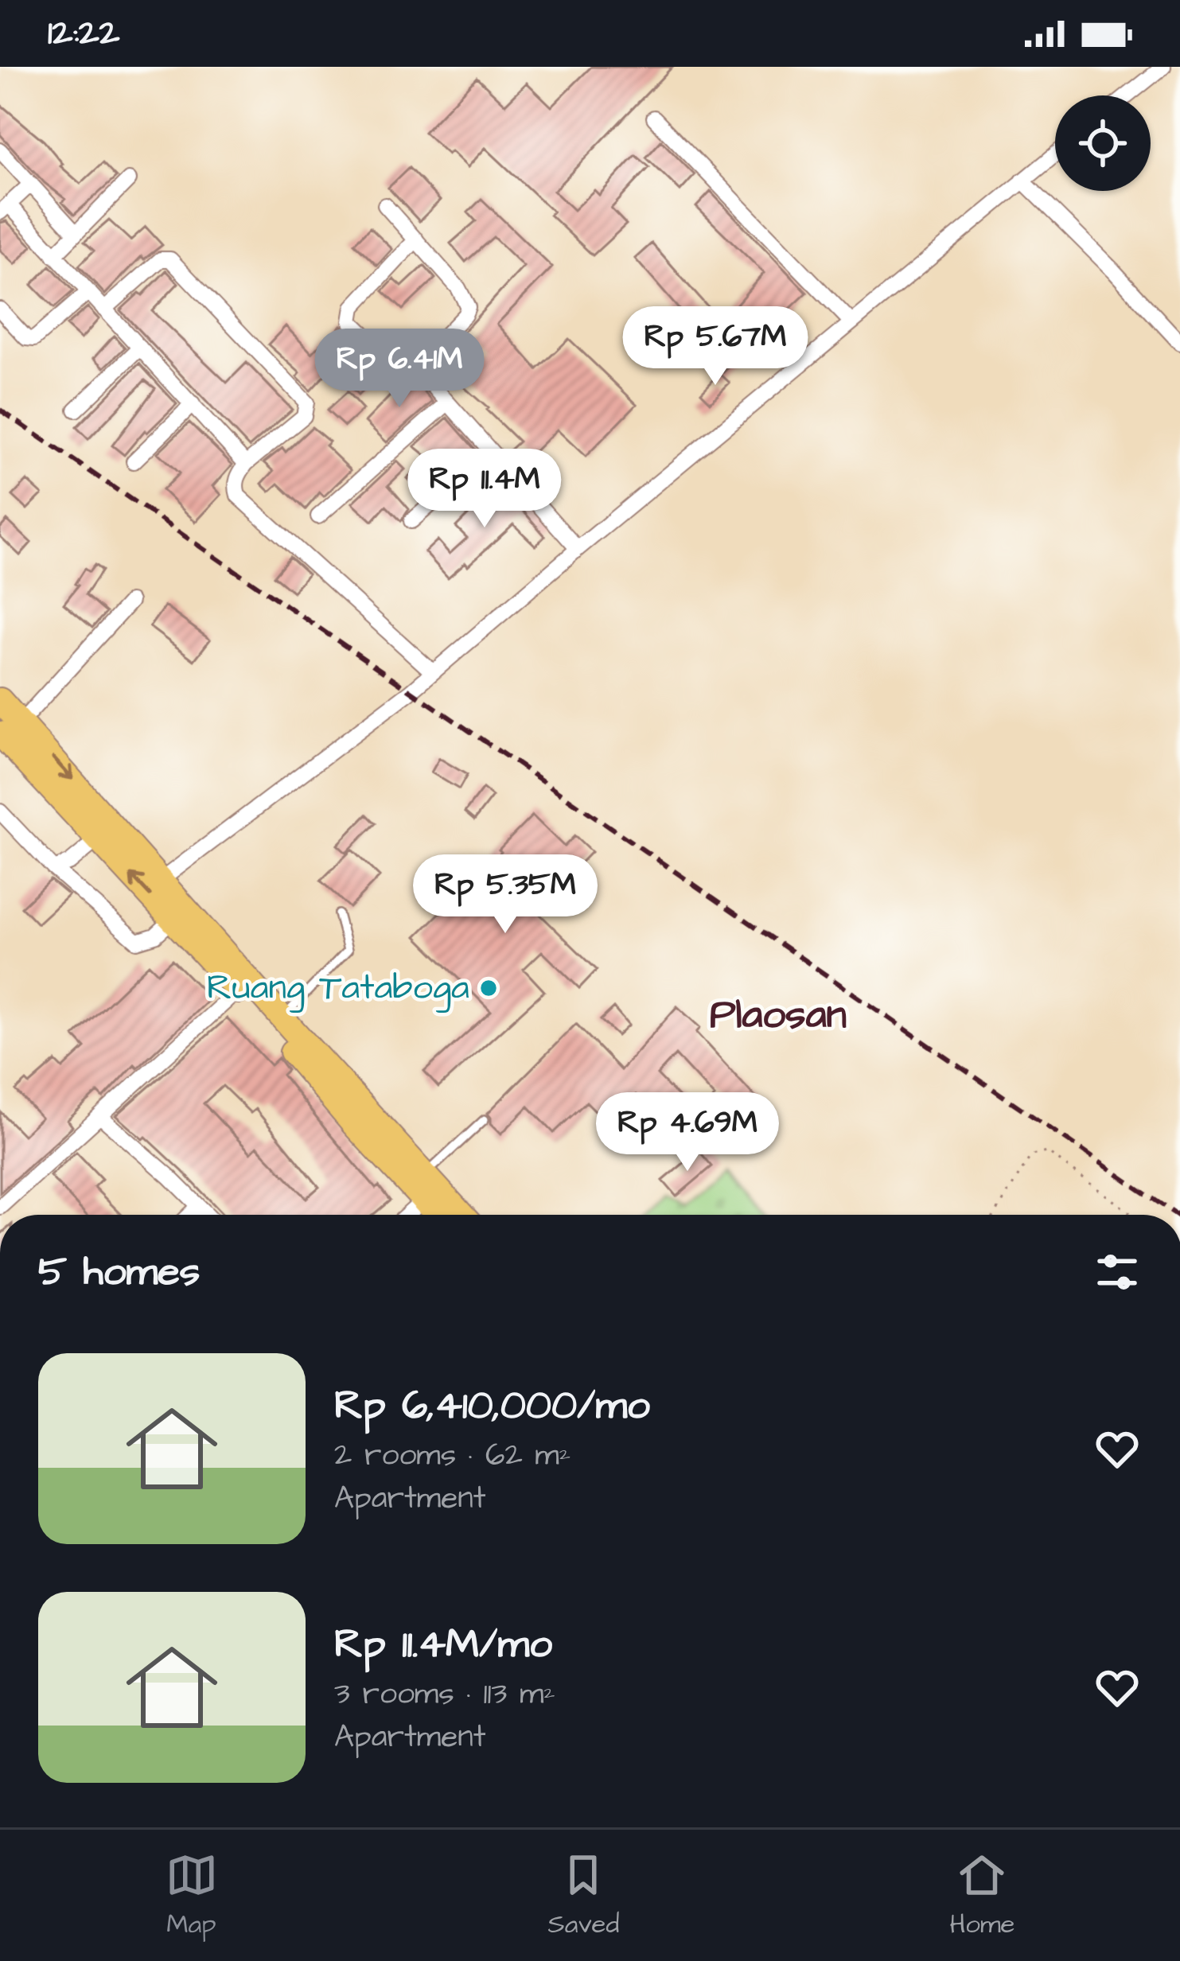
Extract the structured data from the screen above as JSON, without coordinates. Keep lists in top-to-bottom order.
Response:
{
  "districts": ["Plaosan"],
  "places": ["Ruang Tataboga"],
  "page": {
    "status": "12:22",
    "price": [
      "Rp 5.67M",
      "Rp 6.41M",
      "Rp 11.4M",
      "Rp 5.35M",
      "Rp 4.69M"
    ],
    "heading": "5 homes",
    "list": [
      {
        "name": "Rp 6,410,000/mo",
        "note": "2 rooms · 62 m² · Apartment"
      },
      {
        "name": "Rp 11.4M/mo",
        "note": "3 rooms · 113 m² · Apartment"
      }
    ],
    "tabs": ["Map", "Saved", "Home"]
  }
}
